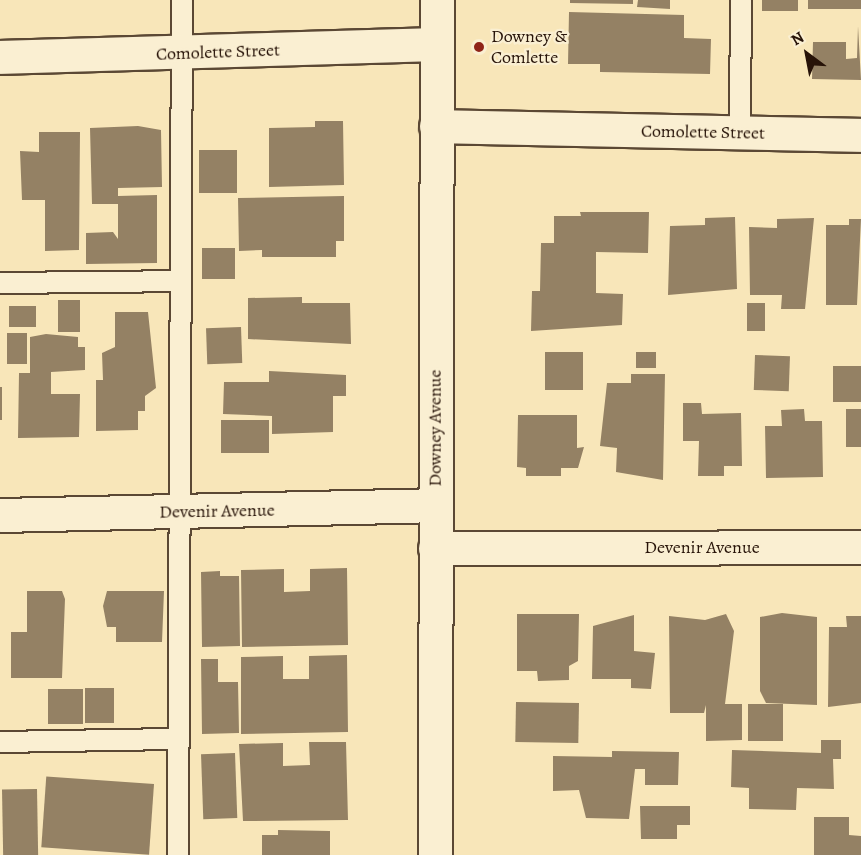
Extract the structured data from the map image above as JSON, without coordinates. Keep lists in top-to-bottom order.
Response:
{
  "streets": {
    "street": ["Comolette Street", "Downey Avenue", "Devenir Avenue"]
  },
  "crossings": [
    ["Comolette Street", "Downey Avenue"],
    ["Downey Avenue", "Devenir Avenue"]
  ],
  "places": ["Downey & Comlette"],
  "north": "top left"
}
